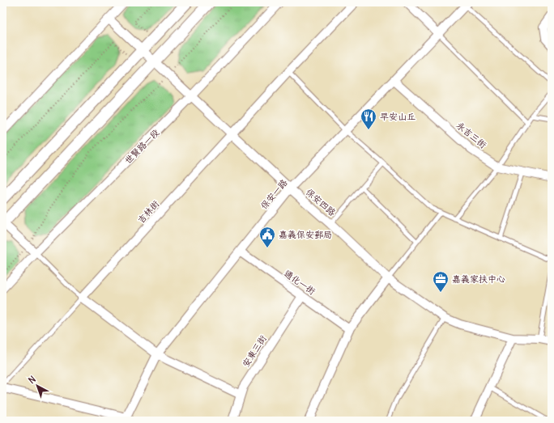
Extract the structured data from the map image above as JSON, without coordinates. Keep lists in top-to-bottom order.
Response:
{
  "streets": {
    "street": [
      "永吉三街",
      "世賢路一段",
      "保安一路",
      "保安四路",
      "吉林街",
      "通化一街",
      "安東三街"
    ]
  },
  "crossings": [
    ["永吉三街", "保安一路"],
    ["世賢路一段", "保安四路"],
    ["保安一路", "保安四路"],
    ["保安一路", "通化一街"],
    ["保安四路", "吉林街"],
    ["通化一街", "安東三街"]
  ],
  "places": {
    "restaurant": ["早安山丘"],
    "public building": ["嘉義保安郵局"],
    "office": ["嘉義家扶中心"]
  },
  "north": "top left"
}
